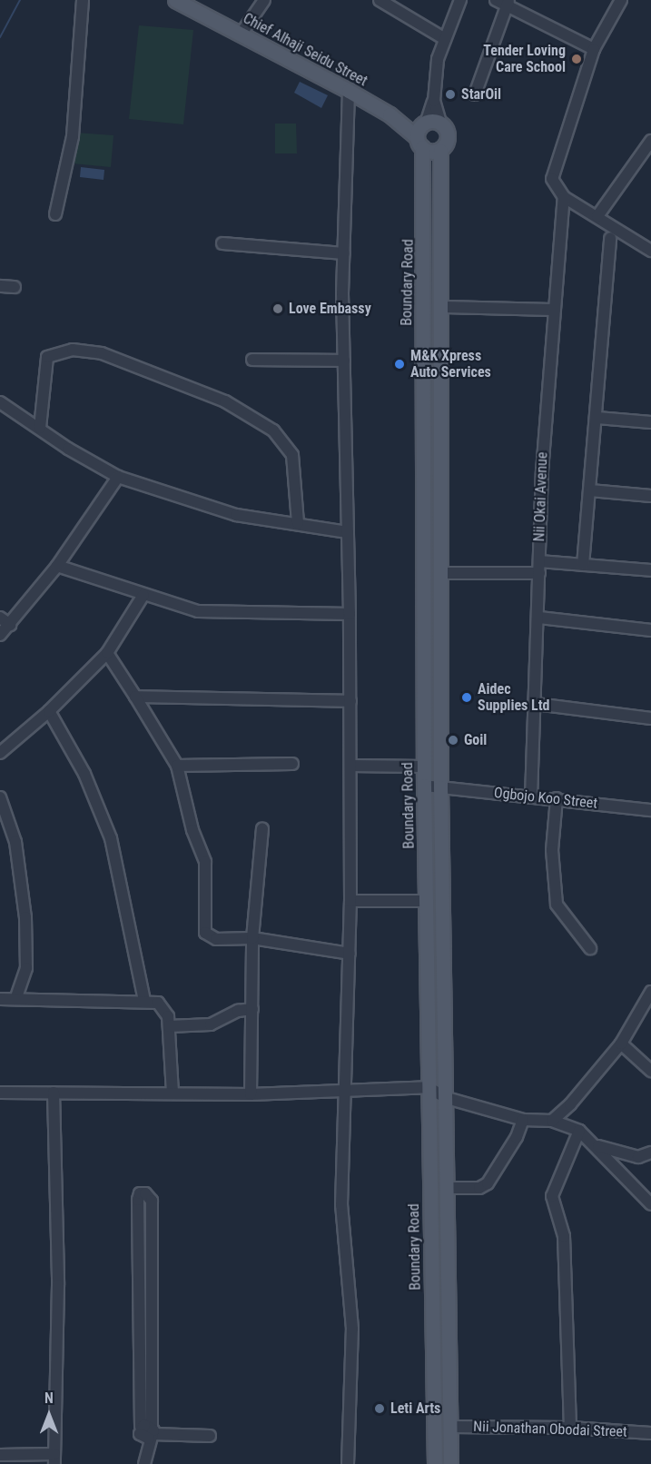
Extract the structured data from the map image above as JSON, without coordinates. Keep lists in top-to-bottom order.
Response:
{
  "streets": {
    "main road": ["Chief Alhaji Seidu Street", "Boundary Road"],
    "street": ["Nii Okai Avenue", "Ogbojo Koo Street", "Nii Jonathan Obodai Street"]
  },
  "crossings": [
    ["Chief Alhaji Seidu Street", "Boundary Road"],
    ["Boundary Road", "Ogbojo Koo Street"],
    ["Nii Okai Avenue", "Ogbojo Koo Street"]
  ],
  "places": [
    "Tender Loving Care School",
    "StarOil",
    "Love Embassy",
    "M&K Xpress Auto Services",
    "Aidec Supplies Ltd",
    "Goil",
    "Leti Arts"
  ],
  "north": "top"
}
